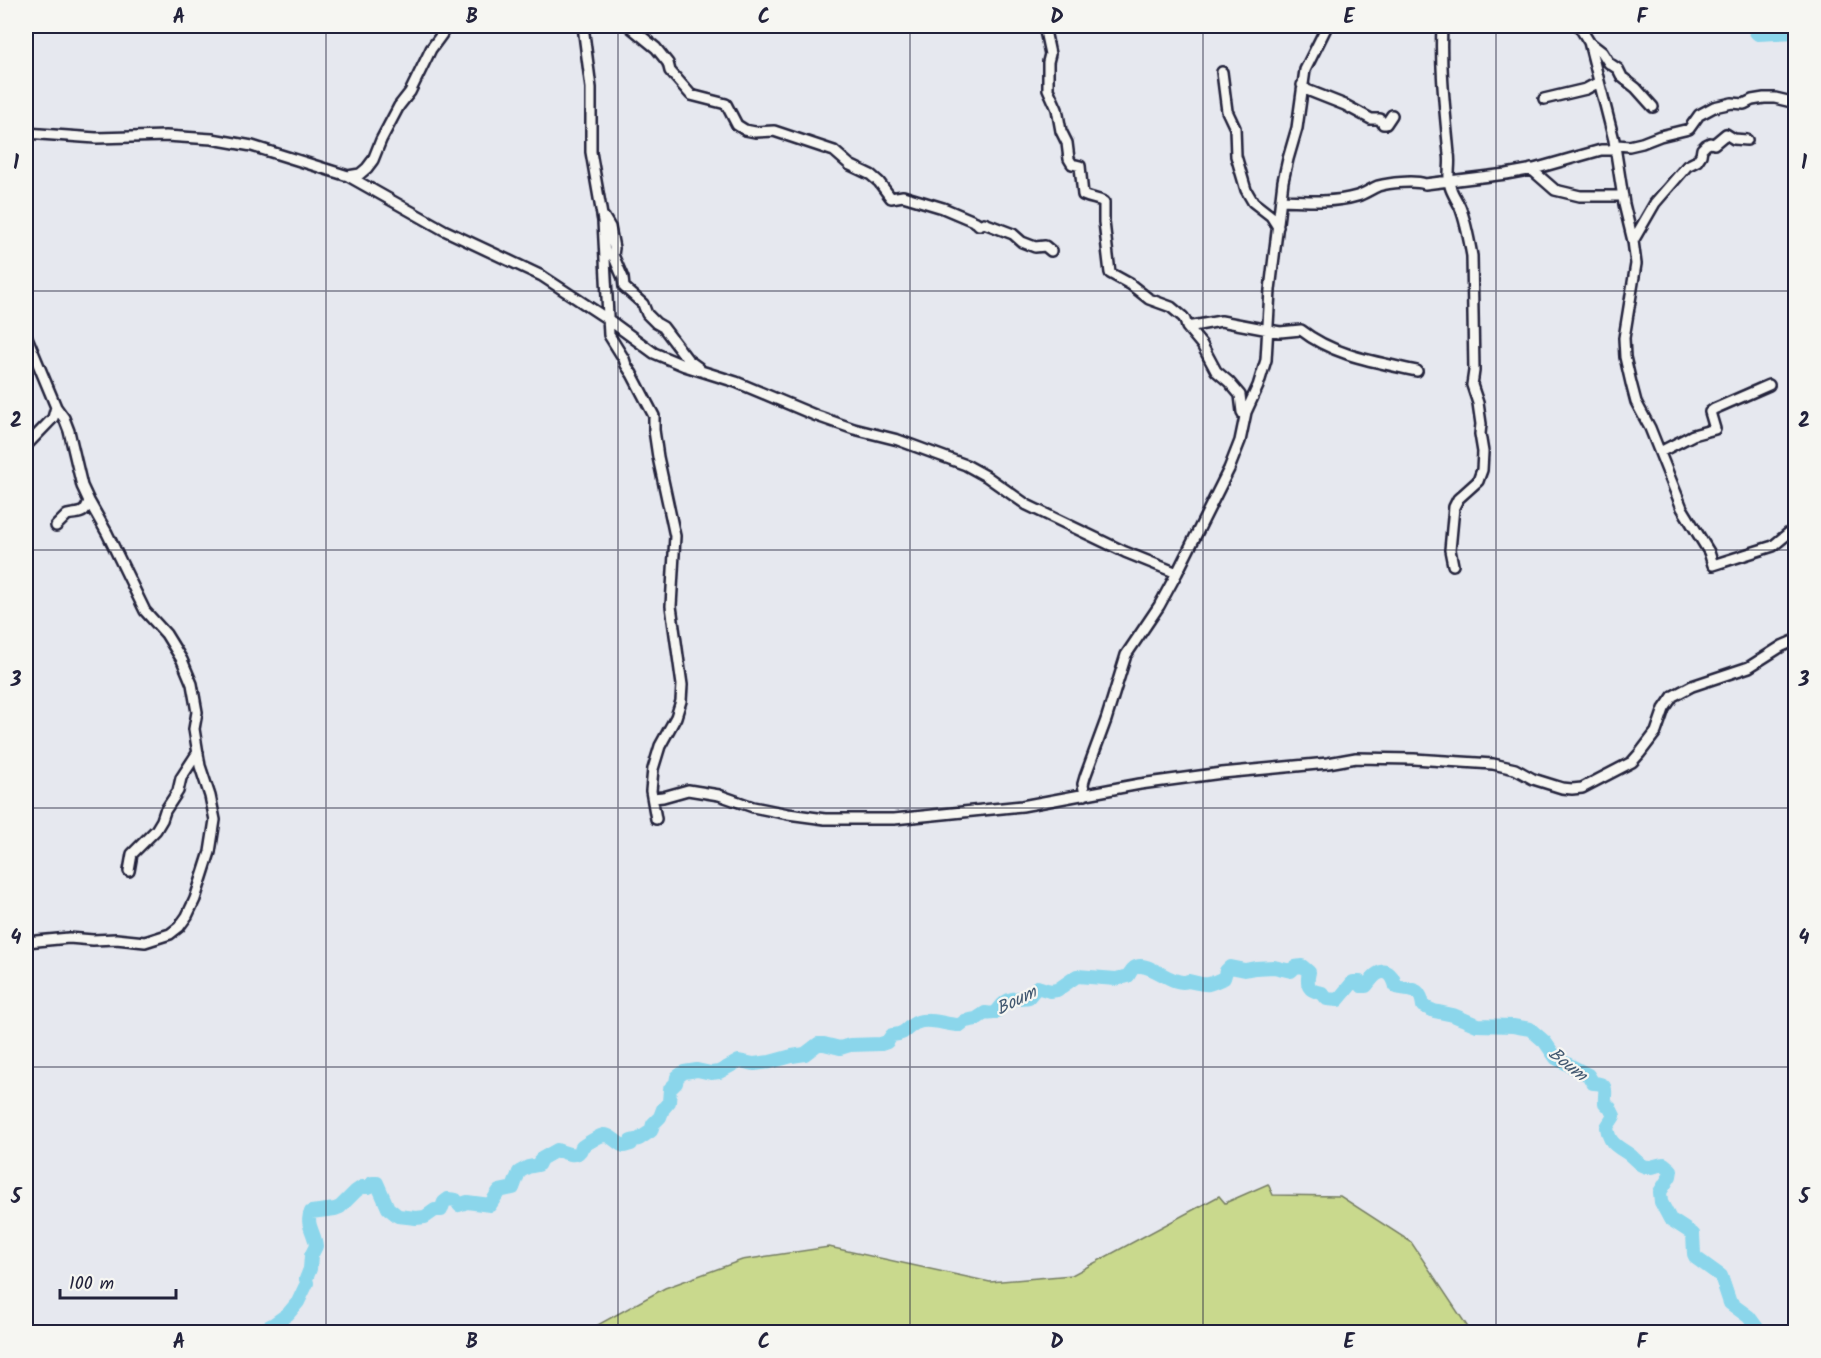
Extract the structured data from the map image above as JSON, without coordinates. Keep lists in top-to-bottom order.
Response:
{
  "water": ["Boum"],
  "scale_bar": "100 m",
  "grid": {
    "columns": [
      "A",
      "B",
      "C",
      "D",
      "E",
      "F"
    ],
    "rows": [
      "1",
      "2",
      "3",
      "4",
      "5"
    ]
  }
}
